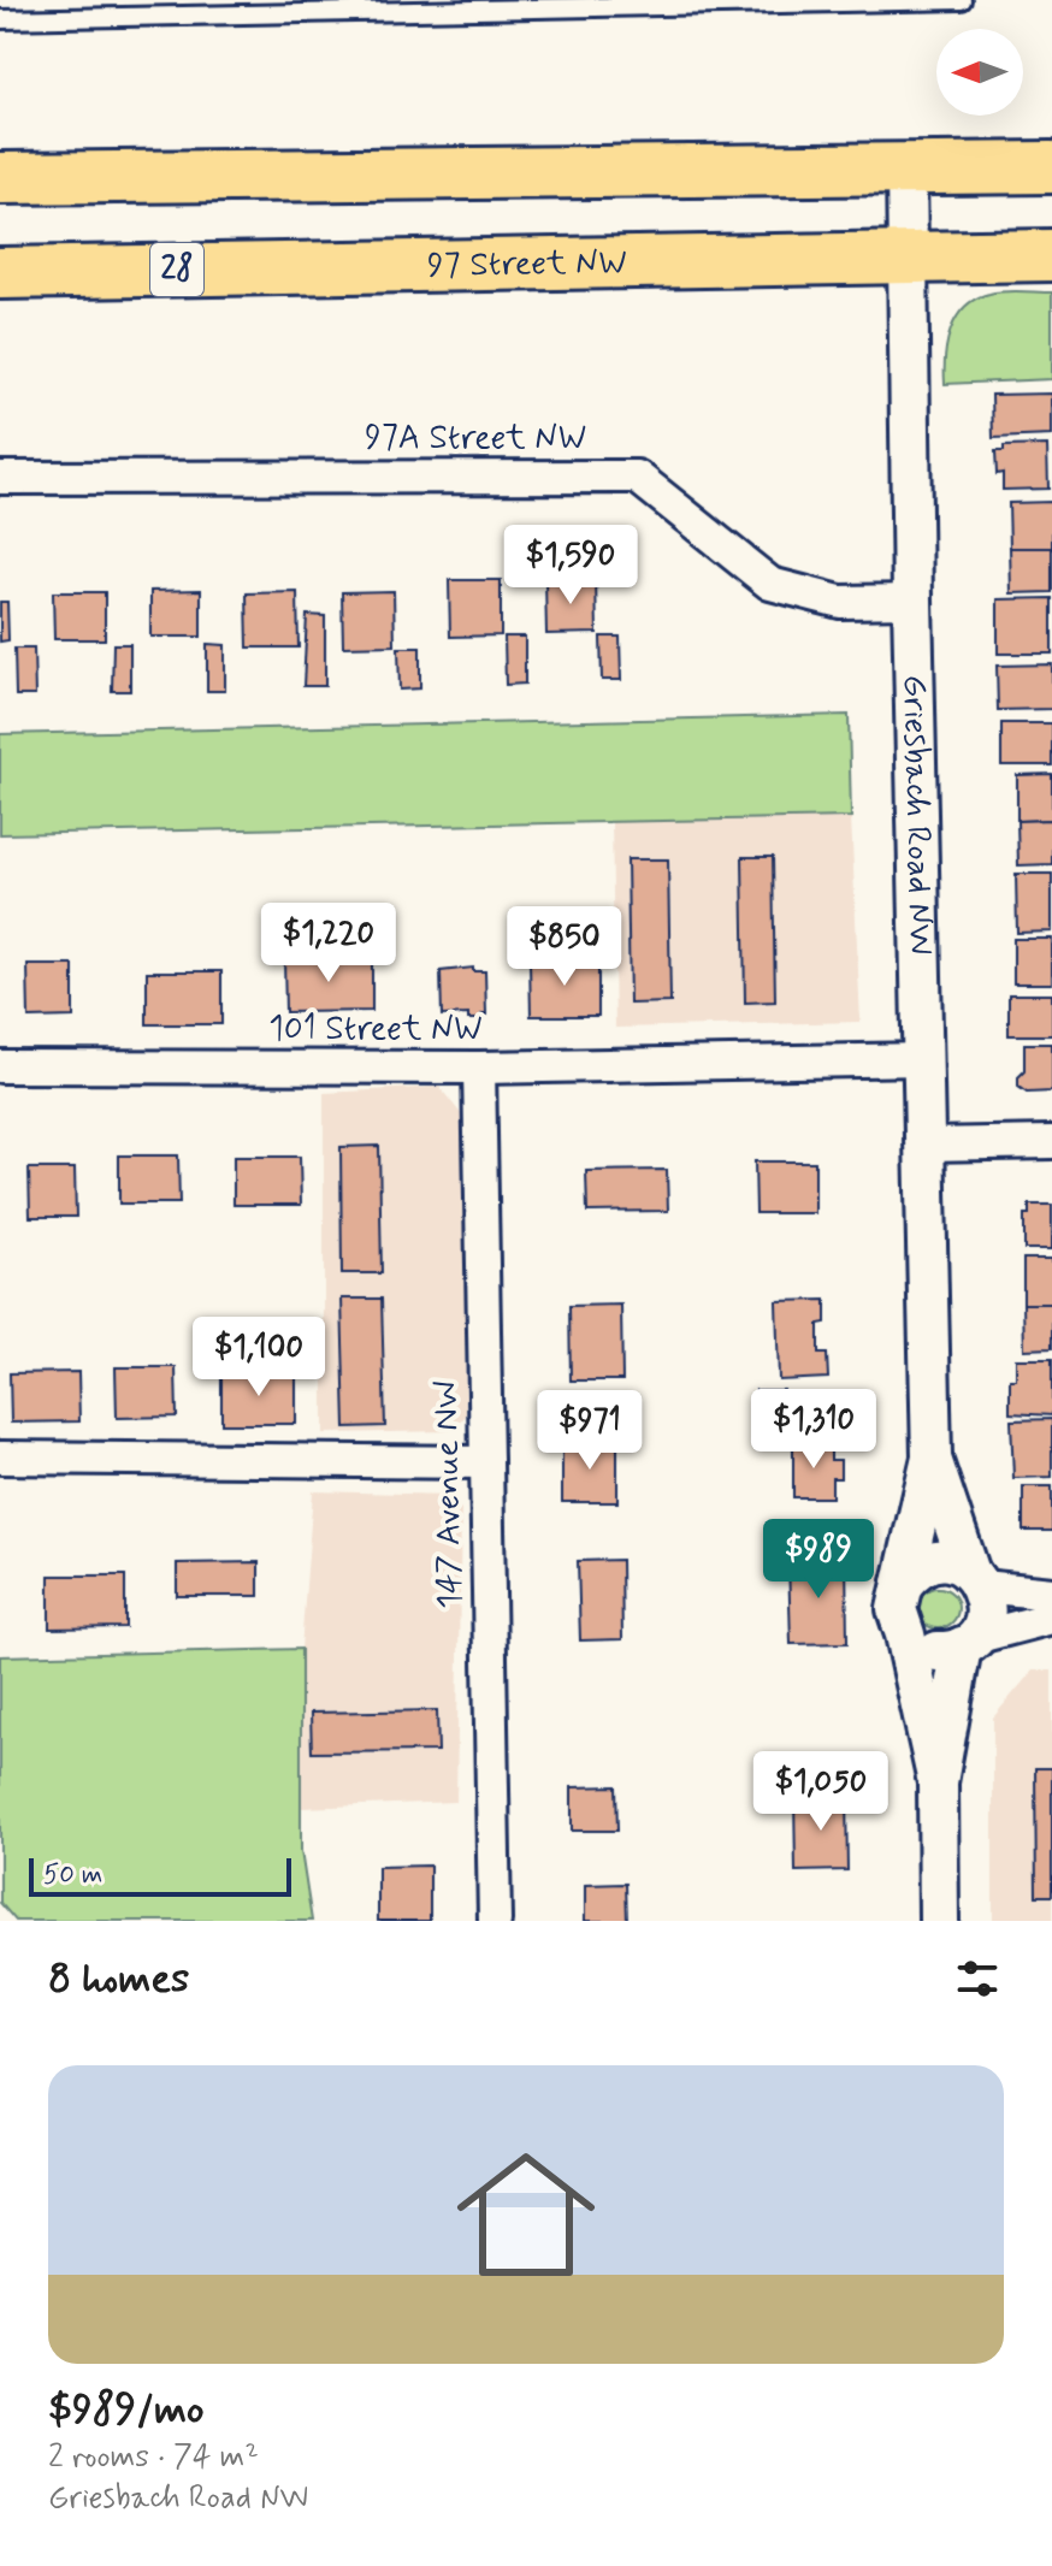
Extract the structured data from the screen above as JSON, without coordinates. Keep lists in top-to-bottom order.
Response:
{
  "streets": {
    "main road": ["97 Street NW", "28"],
    "street": [
      "97A Street NW",
      "Griesbach Road NW",
      "101 Street NW",
      "147 Avenue NW"
    ]
  },
  "crossings": [
    ["97 Street NW", "Griesbach Road NW"],
    ["97A Street NW", "Griesbach Road NW"],
    ["Griesbach Road NW", "101 Street NW"],
    ["101 Street NW", "147 Avenue NW"]
  ],
  "scale_bar": "50 m",
  "north": "left",
  "page": {
    "price": [
      "$1,590",
      "$1,220",
      "$850",
      "$1,100",
      "$1,310",
      "$971",
      "$989",
      "$1,050"
    ],
    "scale": "50 m",
    "heading": "8 homes",
    "list": [
      {
        "name": "$989/mo",
        "note": "2 rooms · 74 m² · Griesbach Road NW"
      }
    ]
  }
}
